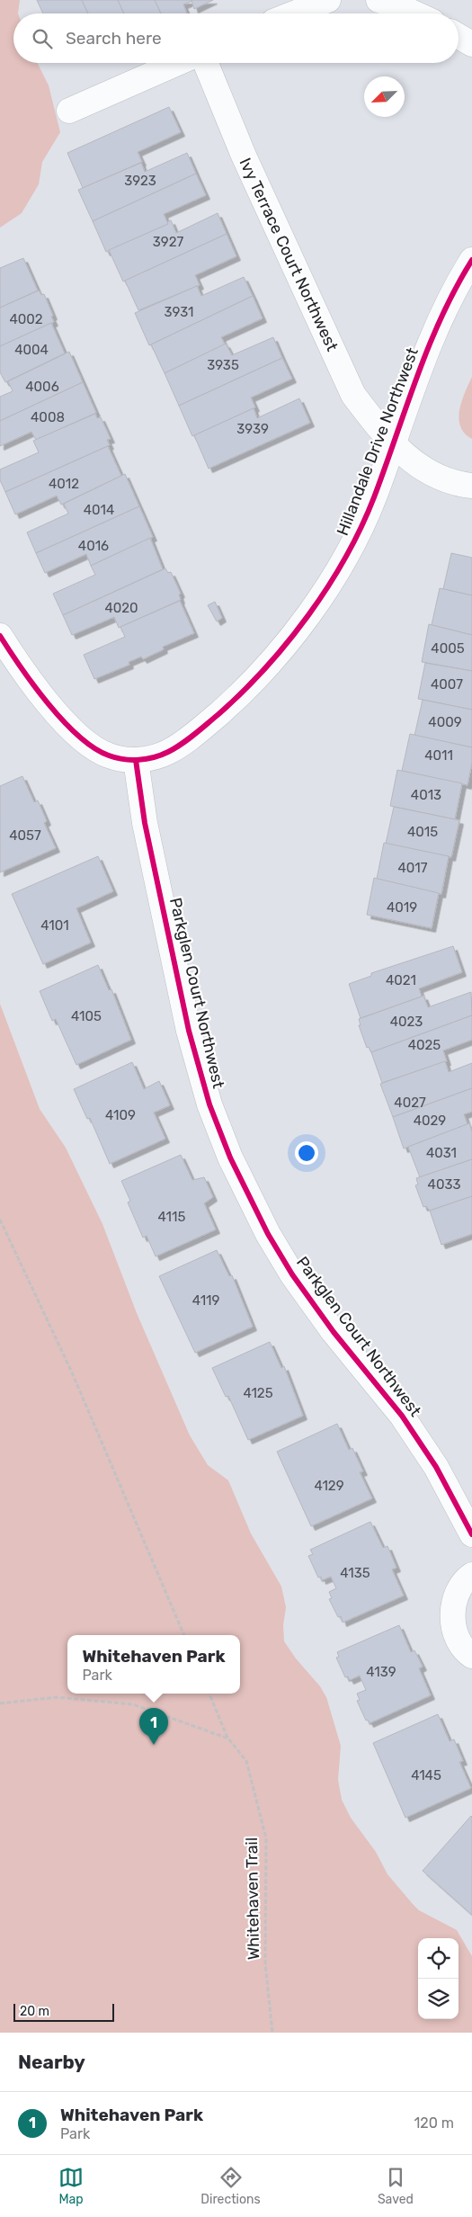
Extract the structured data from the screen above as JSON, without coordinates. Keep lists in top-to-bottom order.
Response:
{
  "streets": {
    "street": ["Ivy Terrace Court Northwest", "Hillandale Drive Northwest", "Parkglen Court Northwest"],
    "path": ["Whitehaven Trail"]
  },
  "crossings": [
    ["Ivy Terrace Court Northwest", "Hillandale Drive Northwest"],
    ["Hillandale Drive Northwest", "Parkglen Court Northwest"]
  ],
  "house_numbers": [
    "3923",
    "3927",
    "3931",
    "4002",
    "4004",
    "3935",
    "4006",
    "4008",
    "3939",
    "4012",
    "4014",
    "4016",
    "4020",
    "4005",
    "4007",
    "4009",
    "4011",
    "4013",
    "4015",
    "4057",
    "4017",
    "4019",
    "4101",
    "4021",
    "4105",
    "4023",
    "4025",
    "4027",
    "4109",
    "4029",
    "4031",
    "4033",
    "4115",
    "4119",
    "4125",
    "4129",
    "4135",
    "4139",
    "4145"
  ],
  "scale_bar": "20 m",
  "north": "bottom left",
  "page": {
    "search": "Search here",
    "popup": ["Whitehaven Park", "Park"],
    "pins": "1",
    "scale": "20 m",
    "heading": "Nearby",
    "list": [
      {
        "mark": "1",
        "name": "Whitehaven Park",
        "note": "Park",
        "value": "120 m"
      }
    ],
    "nav": ["Map", "Directions", "Saved"]
  }
}
